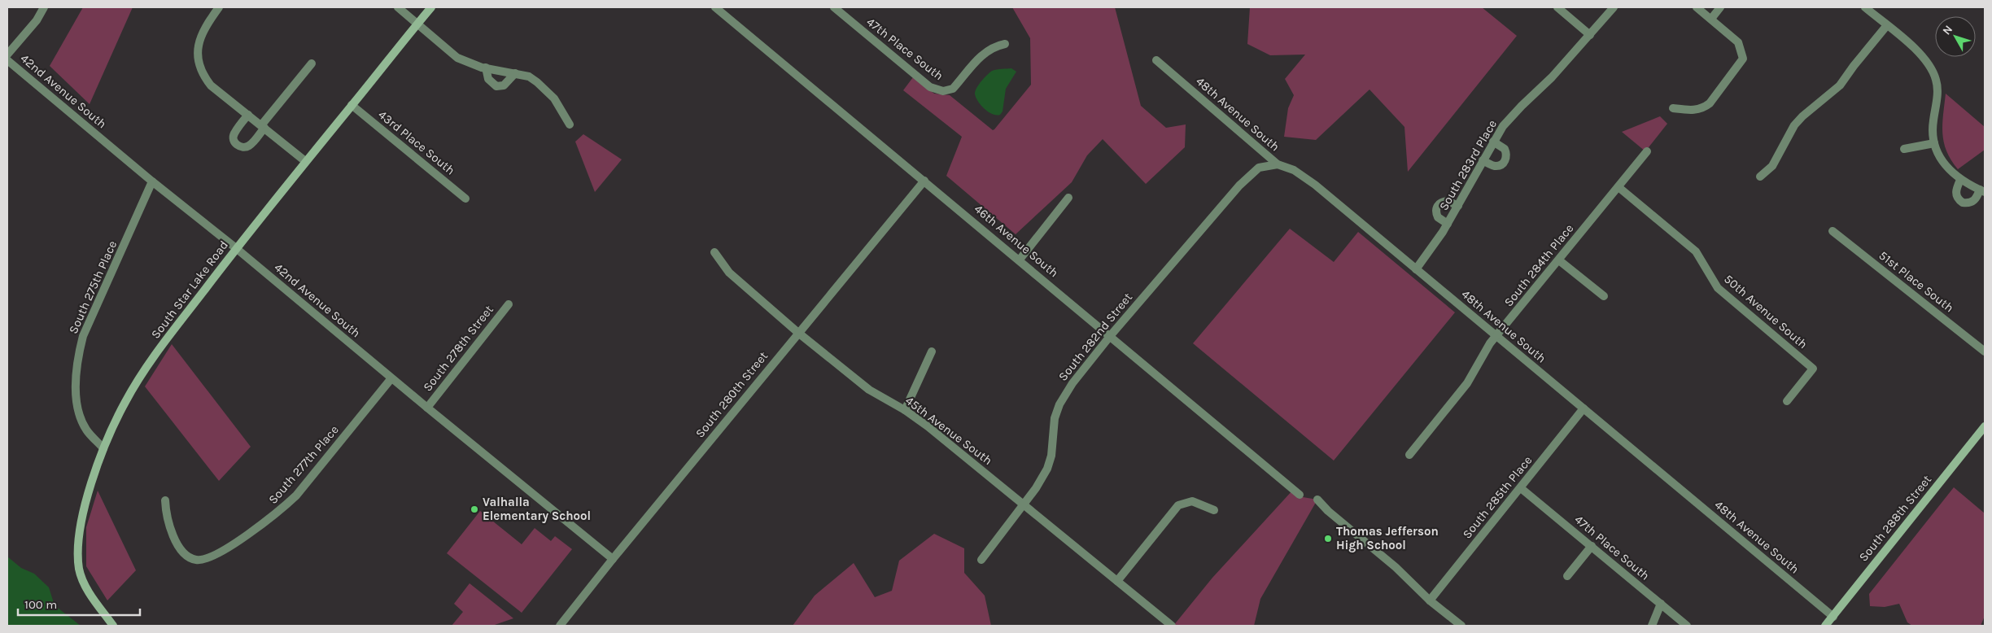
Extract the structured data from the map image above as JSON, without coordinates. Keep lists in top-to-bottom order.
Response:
{
  "streets": {
    "street": [
      "47th Place South",
      "42nd Avenue South",
      "48th Avenue South",
      "43rd Place South",
      "South 283rd Place",
      "46th Avenue South",
      "South 284th Place",
      "51st Place South",
      "South 275th Place",
      "South Star Lake Road",
      "50th Avenue South",
      "South 282nd Street",
      "South 278th Street",
      "South 280th Street",
      "45th Avenue South",
      "South 277th Place",
      "South 285th Place",
      "South 288th Street"
    ]
  },
  "crossings": [
    ["47th Place South", "South 285th Place"],
    ["42nd Avenue South", "South 275th Place"],
    ["42nd Avenue South", "South Star Lake Road"],
    ["42nd Avenue South", "South 278th Street"],
    ["42nd Avenue South", "South 280th Street"],
    ["42nd Avenue South", "South 277th Place"],
    ["48th Avenue South", "South 283rd Place"],
    ["48th Avenue South", "South 284th Place"],
    ["48th Avenue South", "South 282nd Street"],
    ["48th Avenue South", "South 285th Place"],
    ["48th Avenue South", "South 288th Street"],
    ["43rd Place South", "South Star Lake Road"],
    ["46th Avenue South", "South 282nd Street"],
    ["46th Avenue South", "South 280th Street"],
    ["South 284th Place", "50th Avenue South"],
    ["South 275th Place", "South Star Lake Road"],
    ["South 282nd Street", "45th Avenue South"],
    ["South 280th Street", "45th Avenue South"]
  ],
  "places": ["Valhalla Elementary School", "Thomas Jefferson High School"],
  "scale_bar": "100 m",
  "north": "top left"
}
